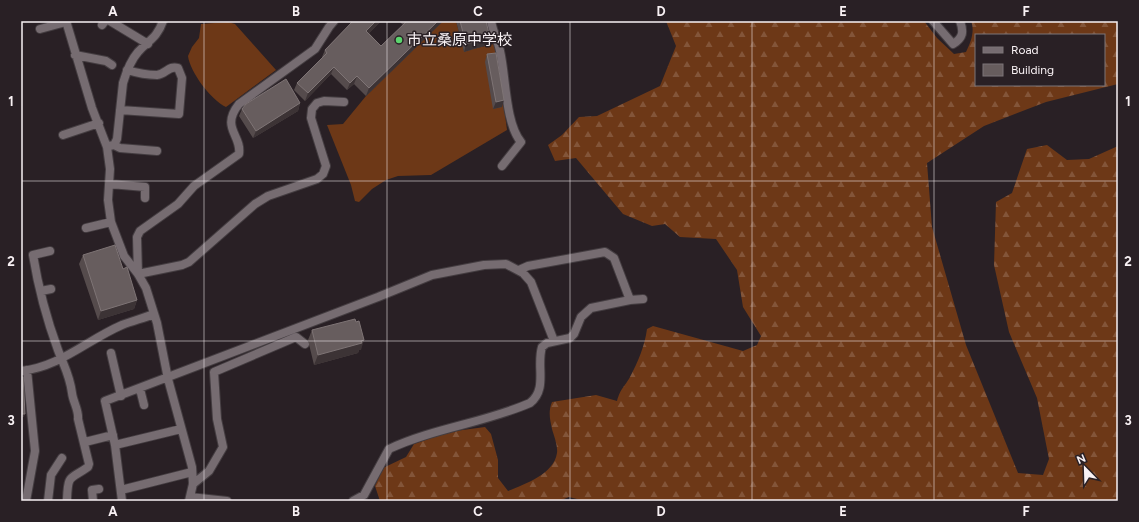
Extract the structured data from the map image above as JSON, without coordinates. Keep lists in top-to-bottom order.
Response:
{
  "places": ["市立桑原中学校"],
  "legend": ["Road", "Building"],
  "north": "top left",
  "grid": {
    "columns": [
      "A",
      "B",
      "C",
      "D",
      "E",
      "F"
    ],
    "rows": ["1", "2", "3"]
  }
}
